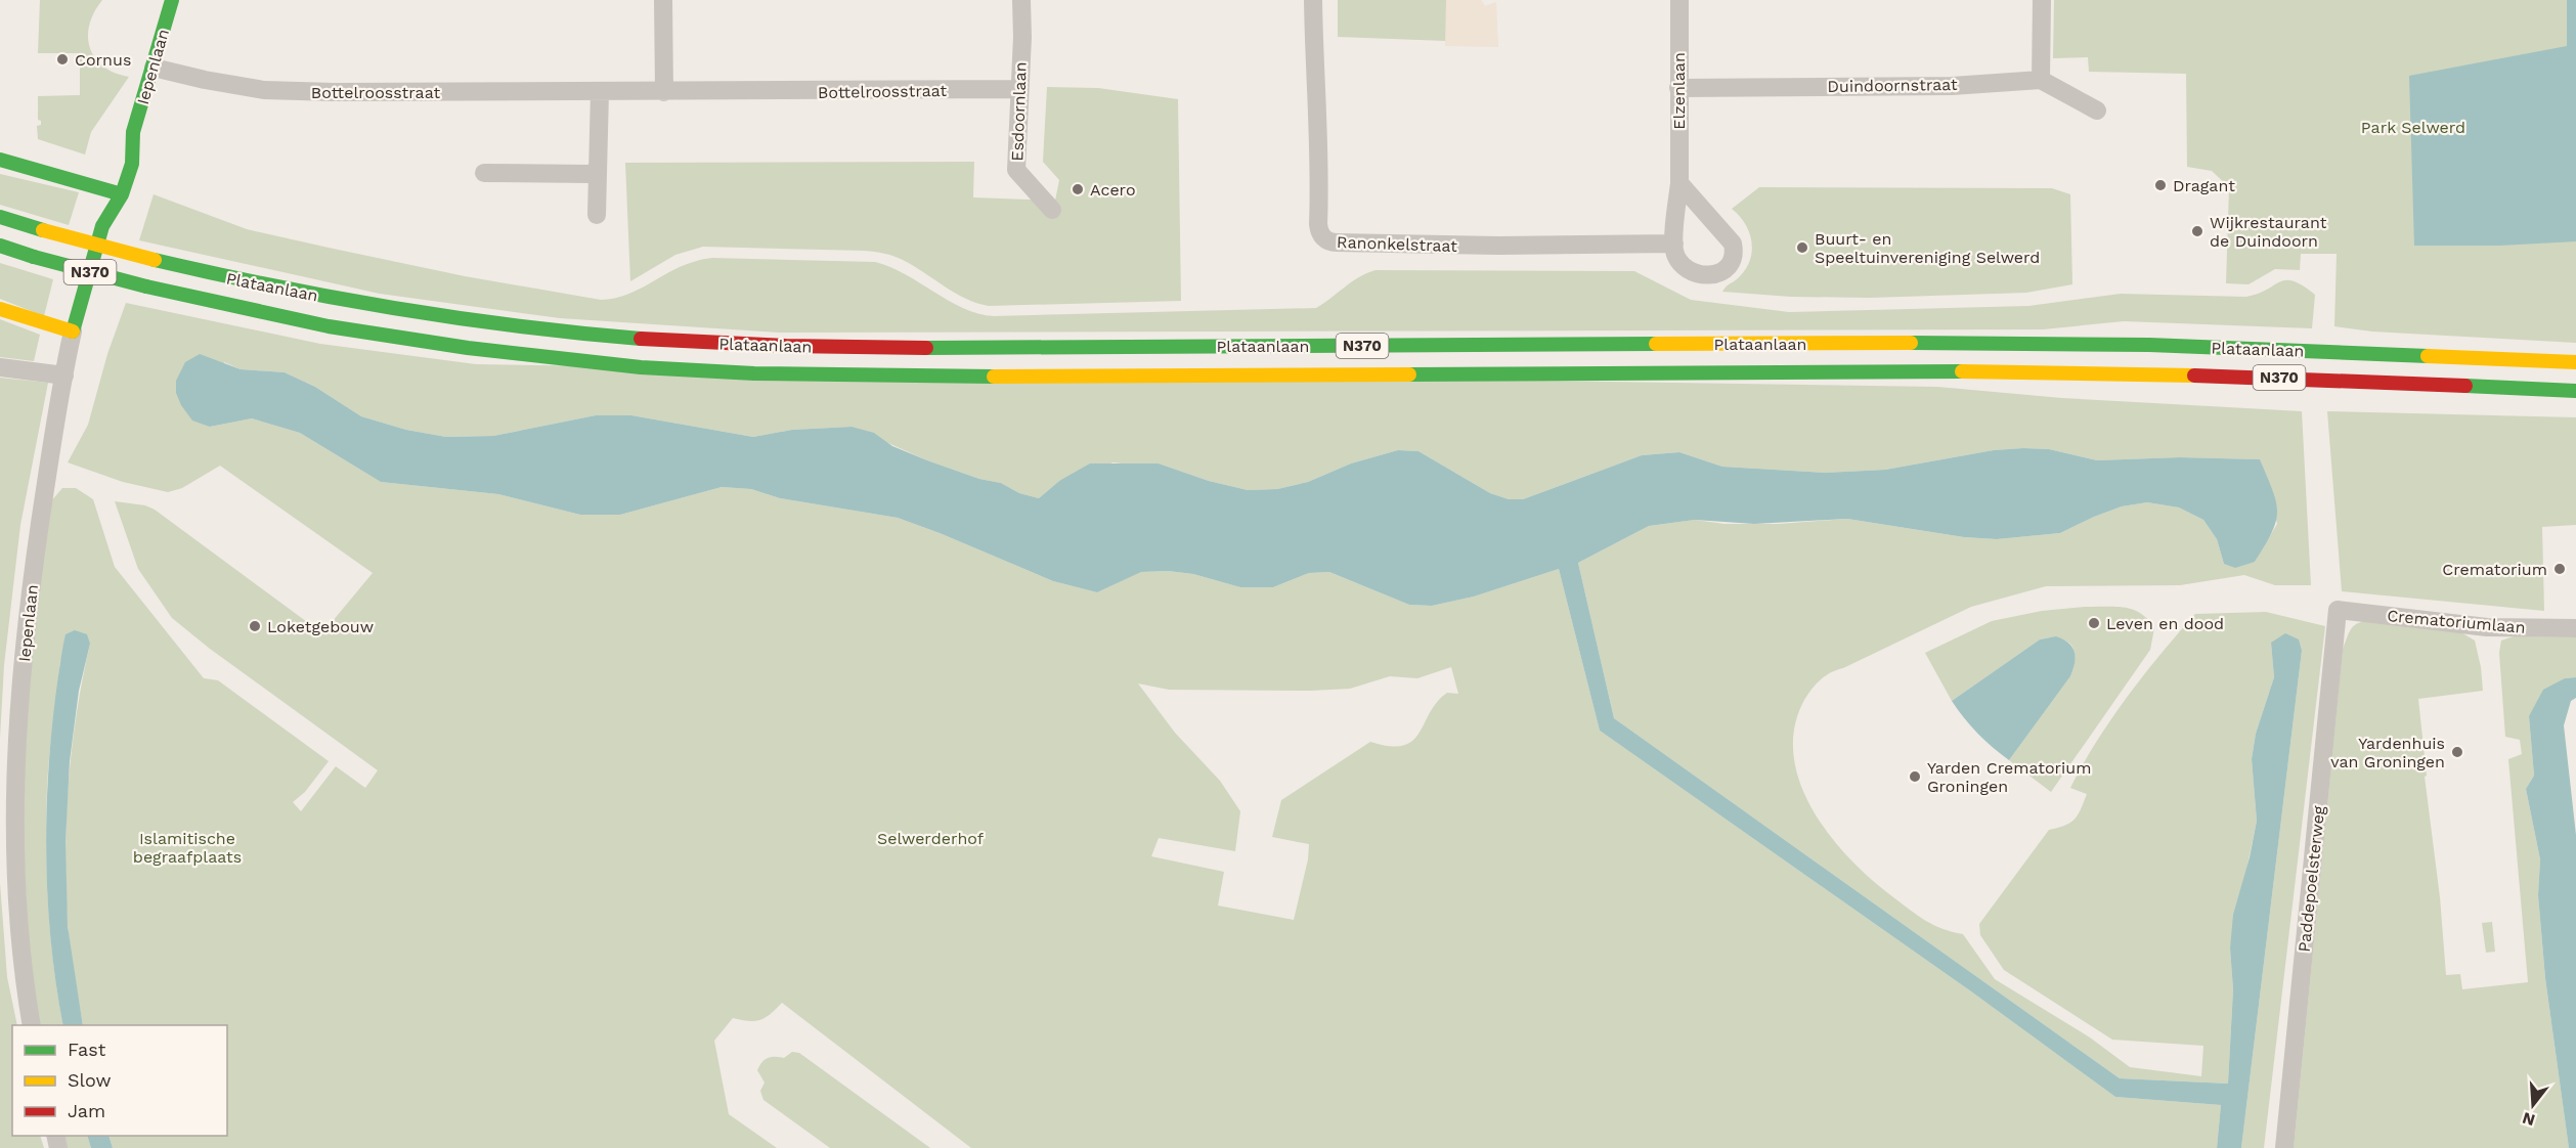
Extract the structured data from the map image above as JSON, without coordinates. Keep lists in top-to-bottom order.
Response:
{
  "streets": {
    "main road": ["Iepenlaan", "N370", "Plataanlaan"],
    "street": [
      "Duindoornstraat",
      "Bottelroosstraat",
      "Elzenlaan",
      "Esdoornlaan",
      "Ranonkelstraat",
      "Crematoriumlaan",
      "Paddepoelsterweg"
    ]
  },
  "crossings": [
    ["Iepenlaan", "Bottelroosstraat"],
    ["Duindoornstraat", "Elzenlaan"],
    ["Bottelroosstraat", "Esdoornlaan"],
    ["Elzenlaan", "Ranonkelstraat"],
    ["Crematoriumlaan", "Paddepoelsterweg"]
  ],
  "parks": ["Park Selwerd", "Islamitische begraafplaats", "Selwerderhof"],
  "places": [
    "Cornus",
    "Dragant",
    "Acero",
    "Wijkrestaurant de Duindoorn",
    "Buurt- en Speeltuinvereniging Selwerd",
    "Crematorium",
    "Leven en dood",
    "Loketgebouw",
    "Yardenhuis van Groningen",
    "Yarden Crematorium Groningen"
  ],
  "legend": ["Fast", "Slow", "Jam"],
  "north": "bottom"
}
